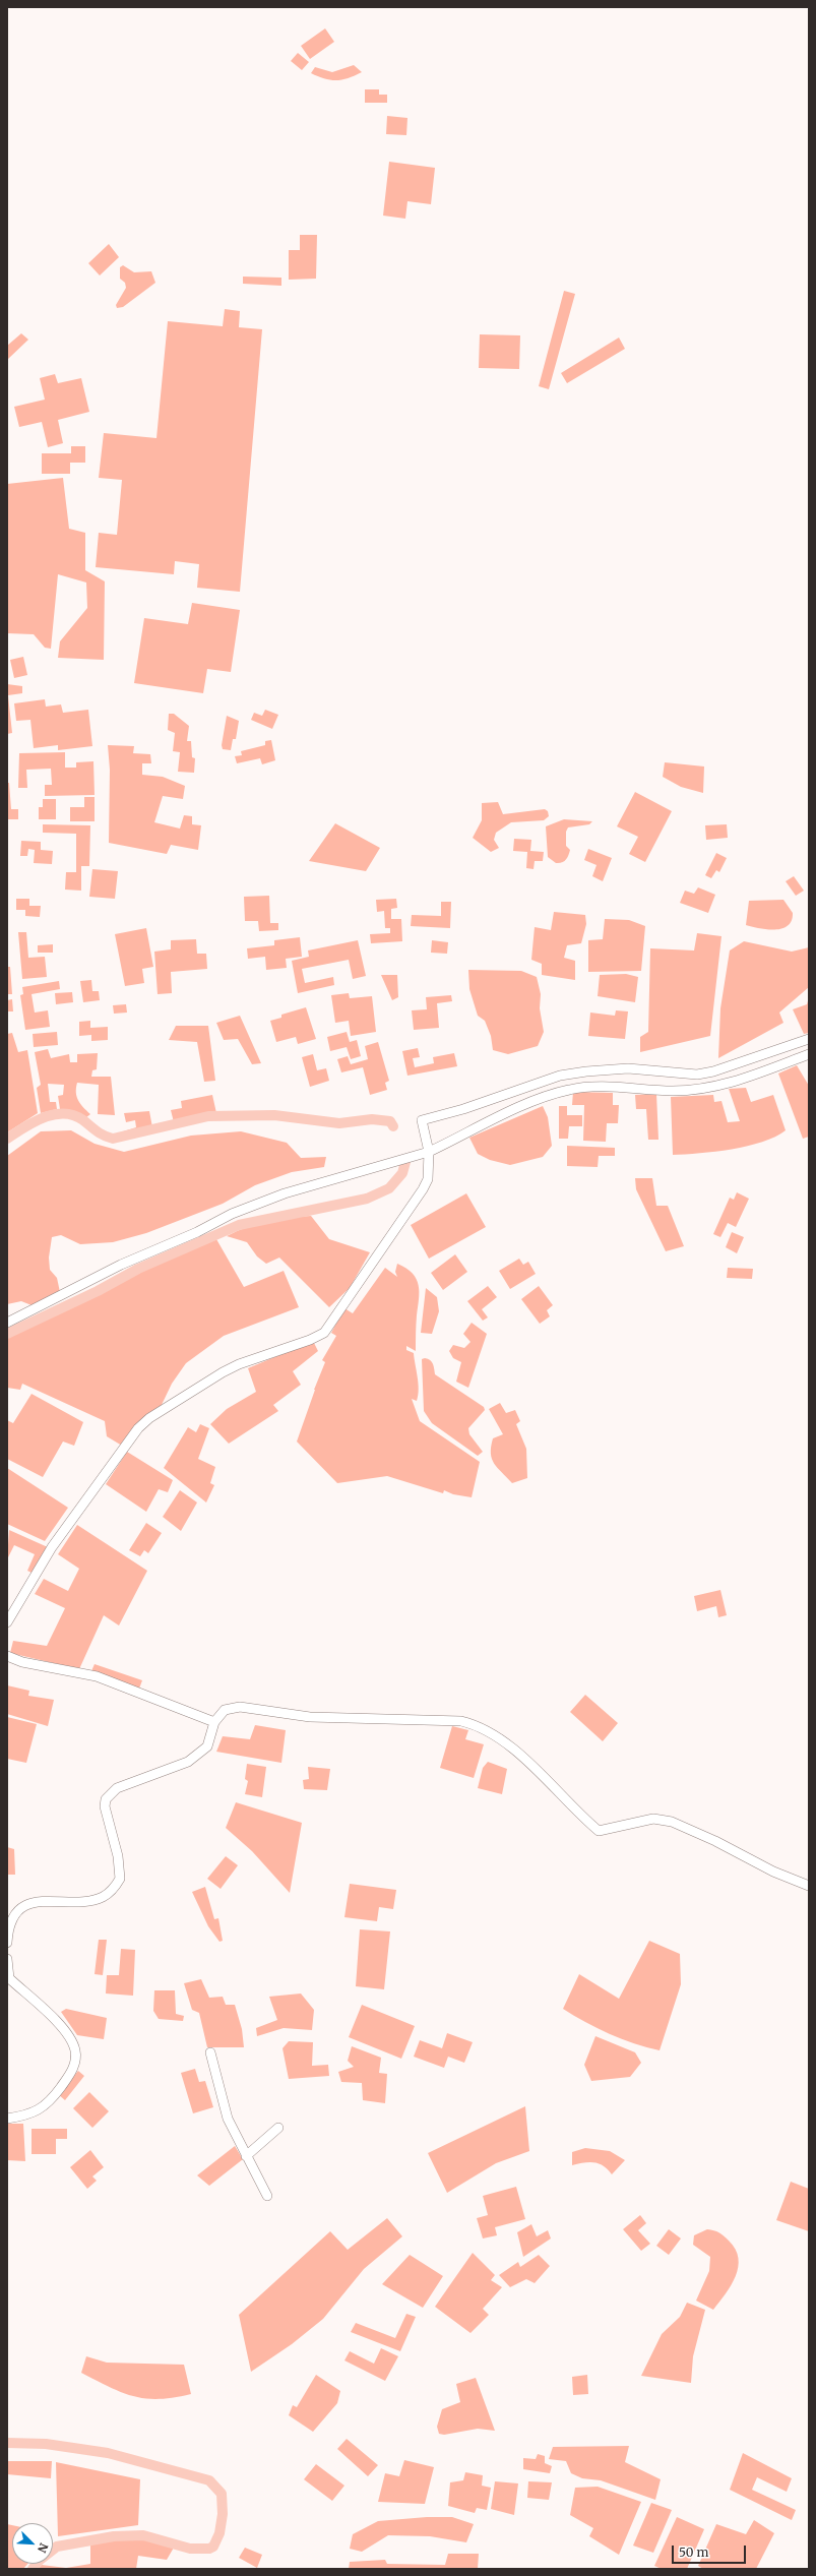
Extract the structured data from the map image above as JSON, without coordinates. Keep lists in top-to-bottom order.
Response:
{
  "scale_bar": "50 m",
  "north": "bottom right"
}
